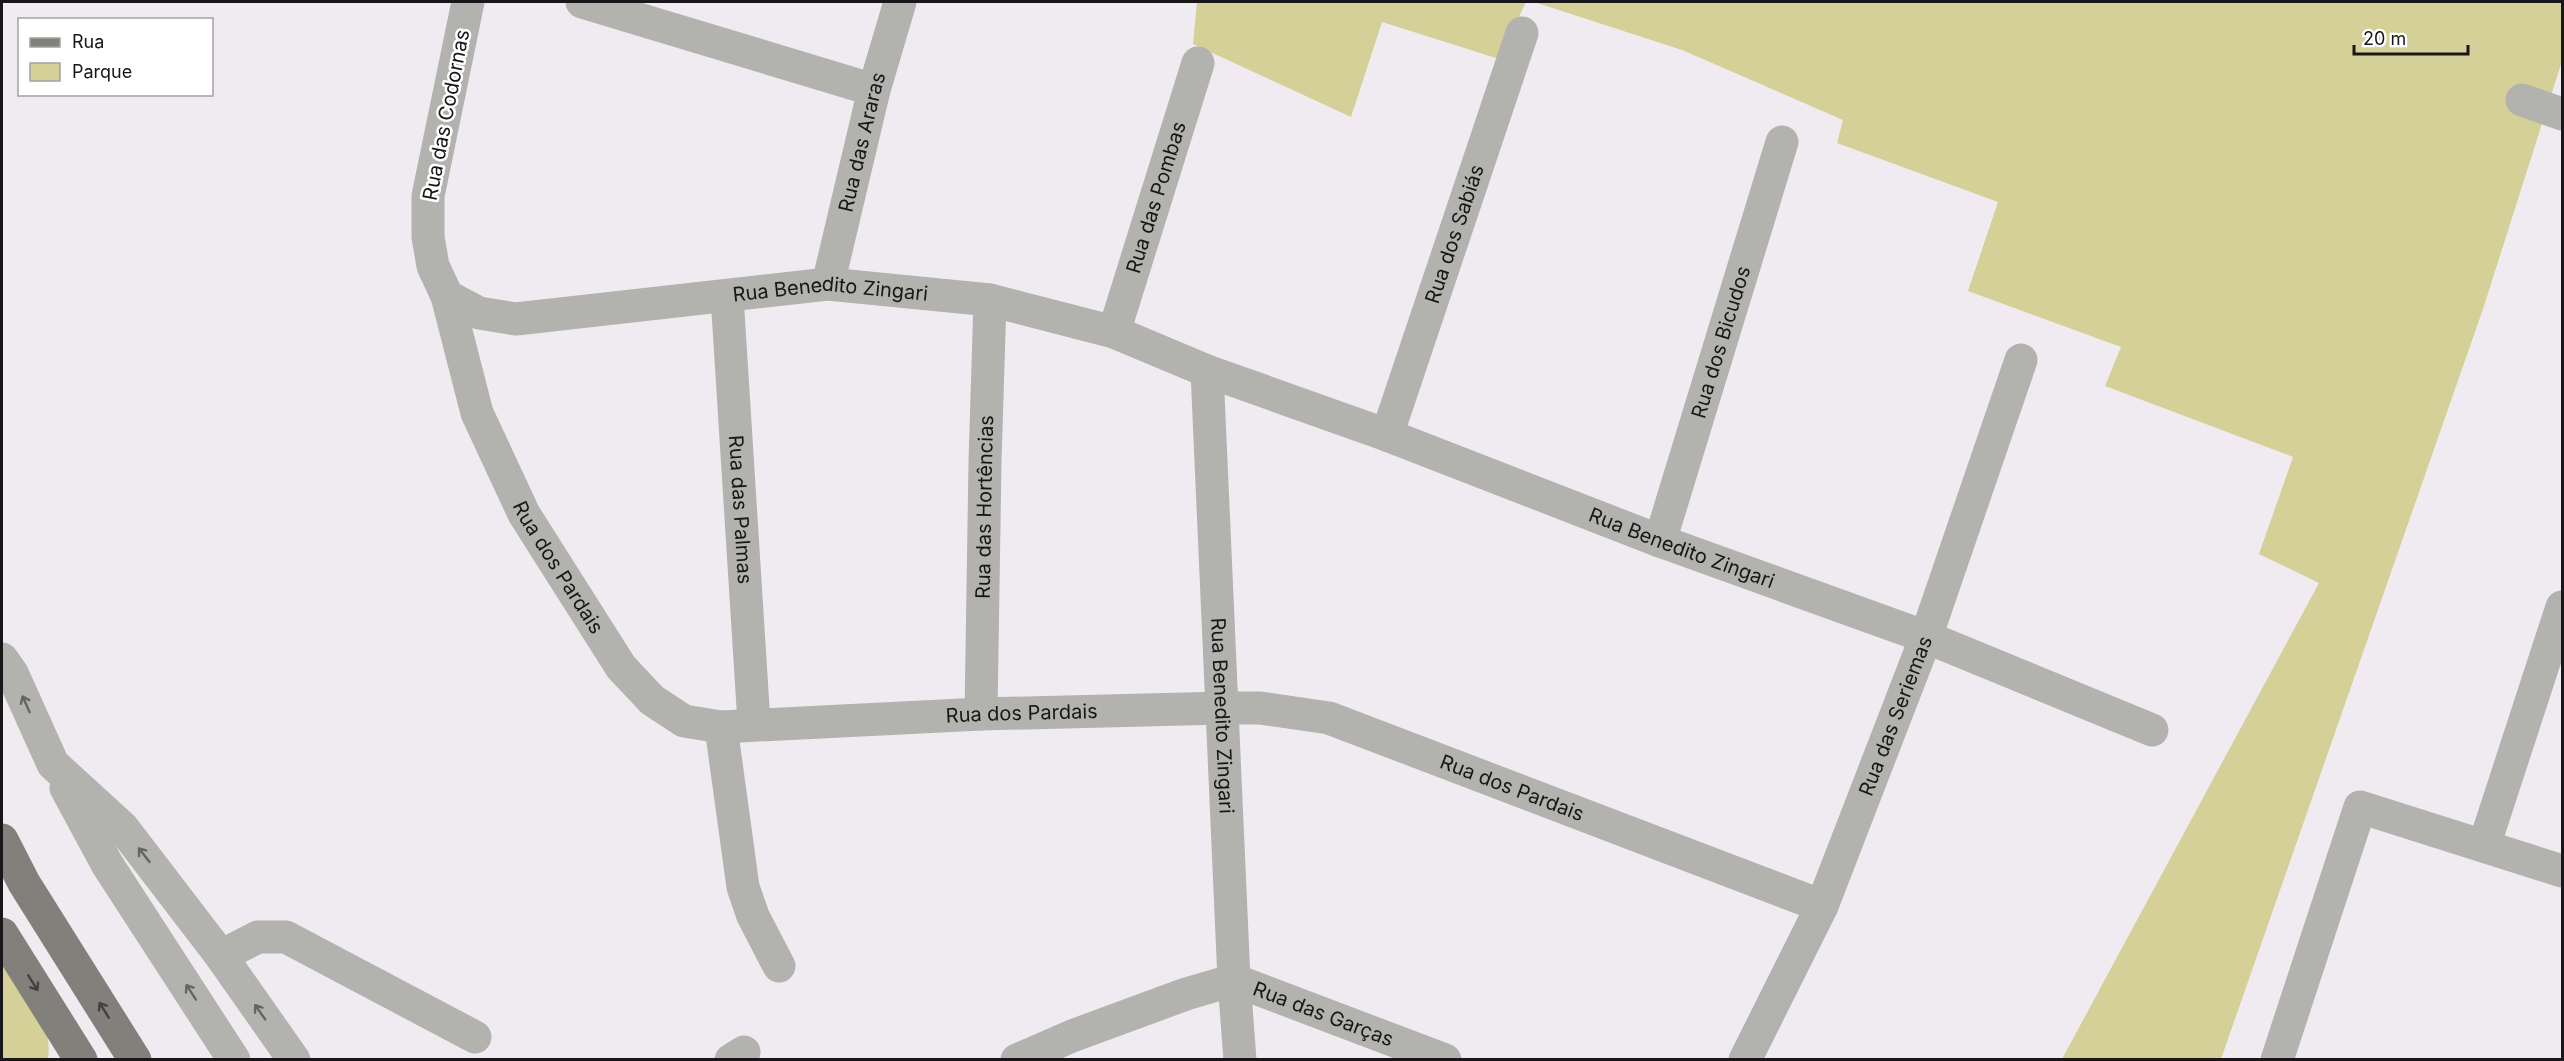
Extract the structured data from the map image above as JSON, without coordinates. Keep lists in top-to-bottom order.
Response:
{
  "streets": {
    "street": [
      "Rua das Codornas",
      "Rua das Araras",
      "Rua das Pombas",
      "Rua dos Sabiás",
      "Rua Benedito Zingari",
      "Rua dos Bicudos",
      "Rua das Hortências",
      "Rua das Palmas",
      "Rua dos Pardais",
      "Rua das Seriemas",
      "Rua das Garças"
    ]
  },
  "crossings": [
    ["Rua das Codornas", "Rua Benedito Zingari"],
    ["Rua das Codornas", "Rua dos Pardais"],
    ["Rua das Araras", "Rua Benedito Zingari"],
    ["Rua das Pombas", "Rua Benedito Zingari"],
    ["Rua dos Sabiás", "Rua Benedito Zingari"],
    ["Rua Benedito Zingari", "Rua dos Bicudos"],
    ["Rua Benedito Zingari", "Rua das Hortências"],
    ["Rua Benedito Zingari", "Rua das Palmas"],
    ["Rua Benedito Zingari", "Rua dos Pardais"],
    ["Rua Benedito Zingari", "Rua das Seriemas"],
    ["Rua Benedito Zingari", "Rua das Garças"],
    ["Rua das Hortências", "Rua dos Pardais"],
    ["Rua das Palmas", "Rua dos Pardais"],
    ["Rua dos Pardais", "Rua das Seriemas"]
  ],
  "legend": ["Rua", "Parque"],
  "scale_bar": "20 m"
}
